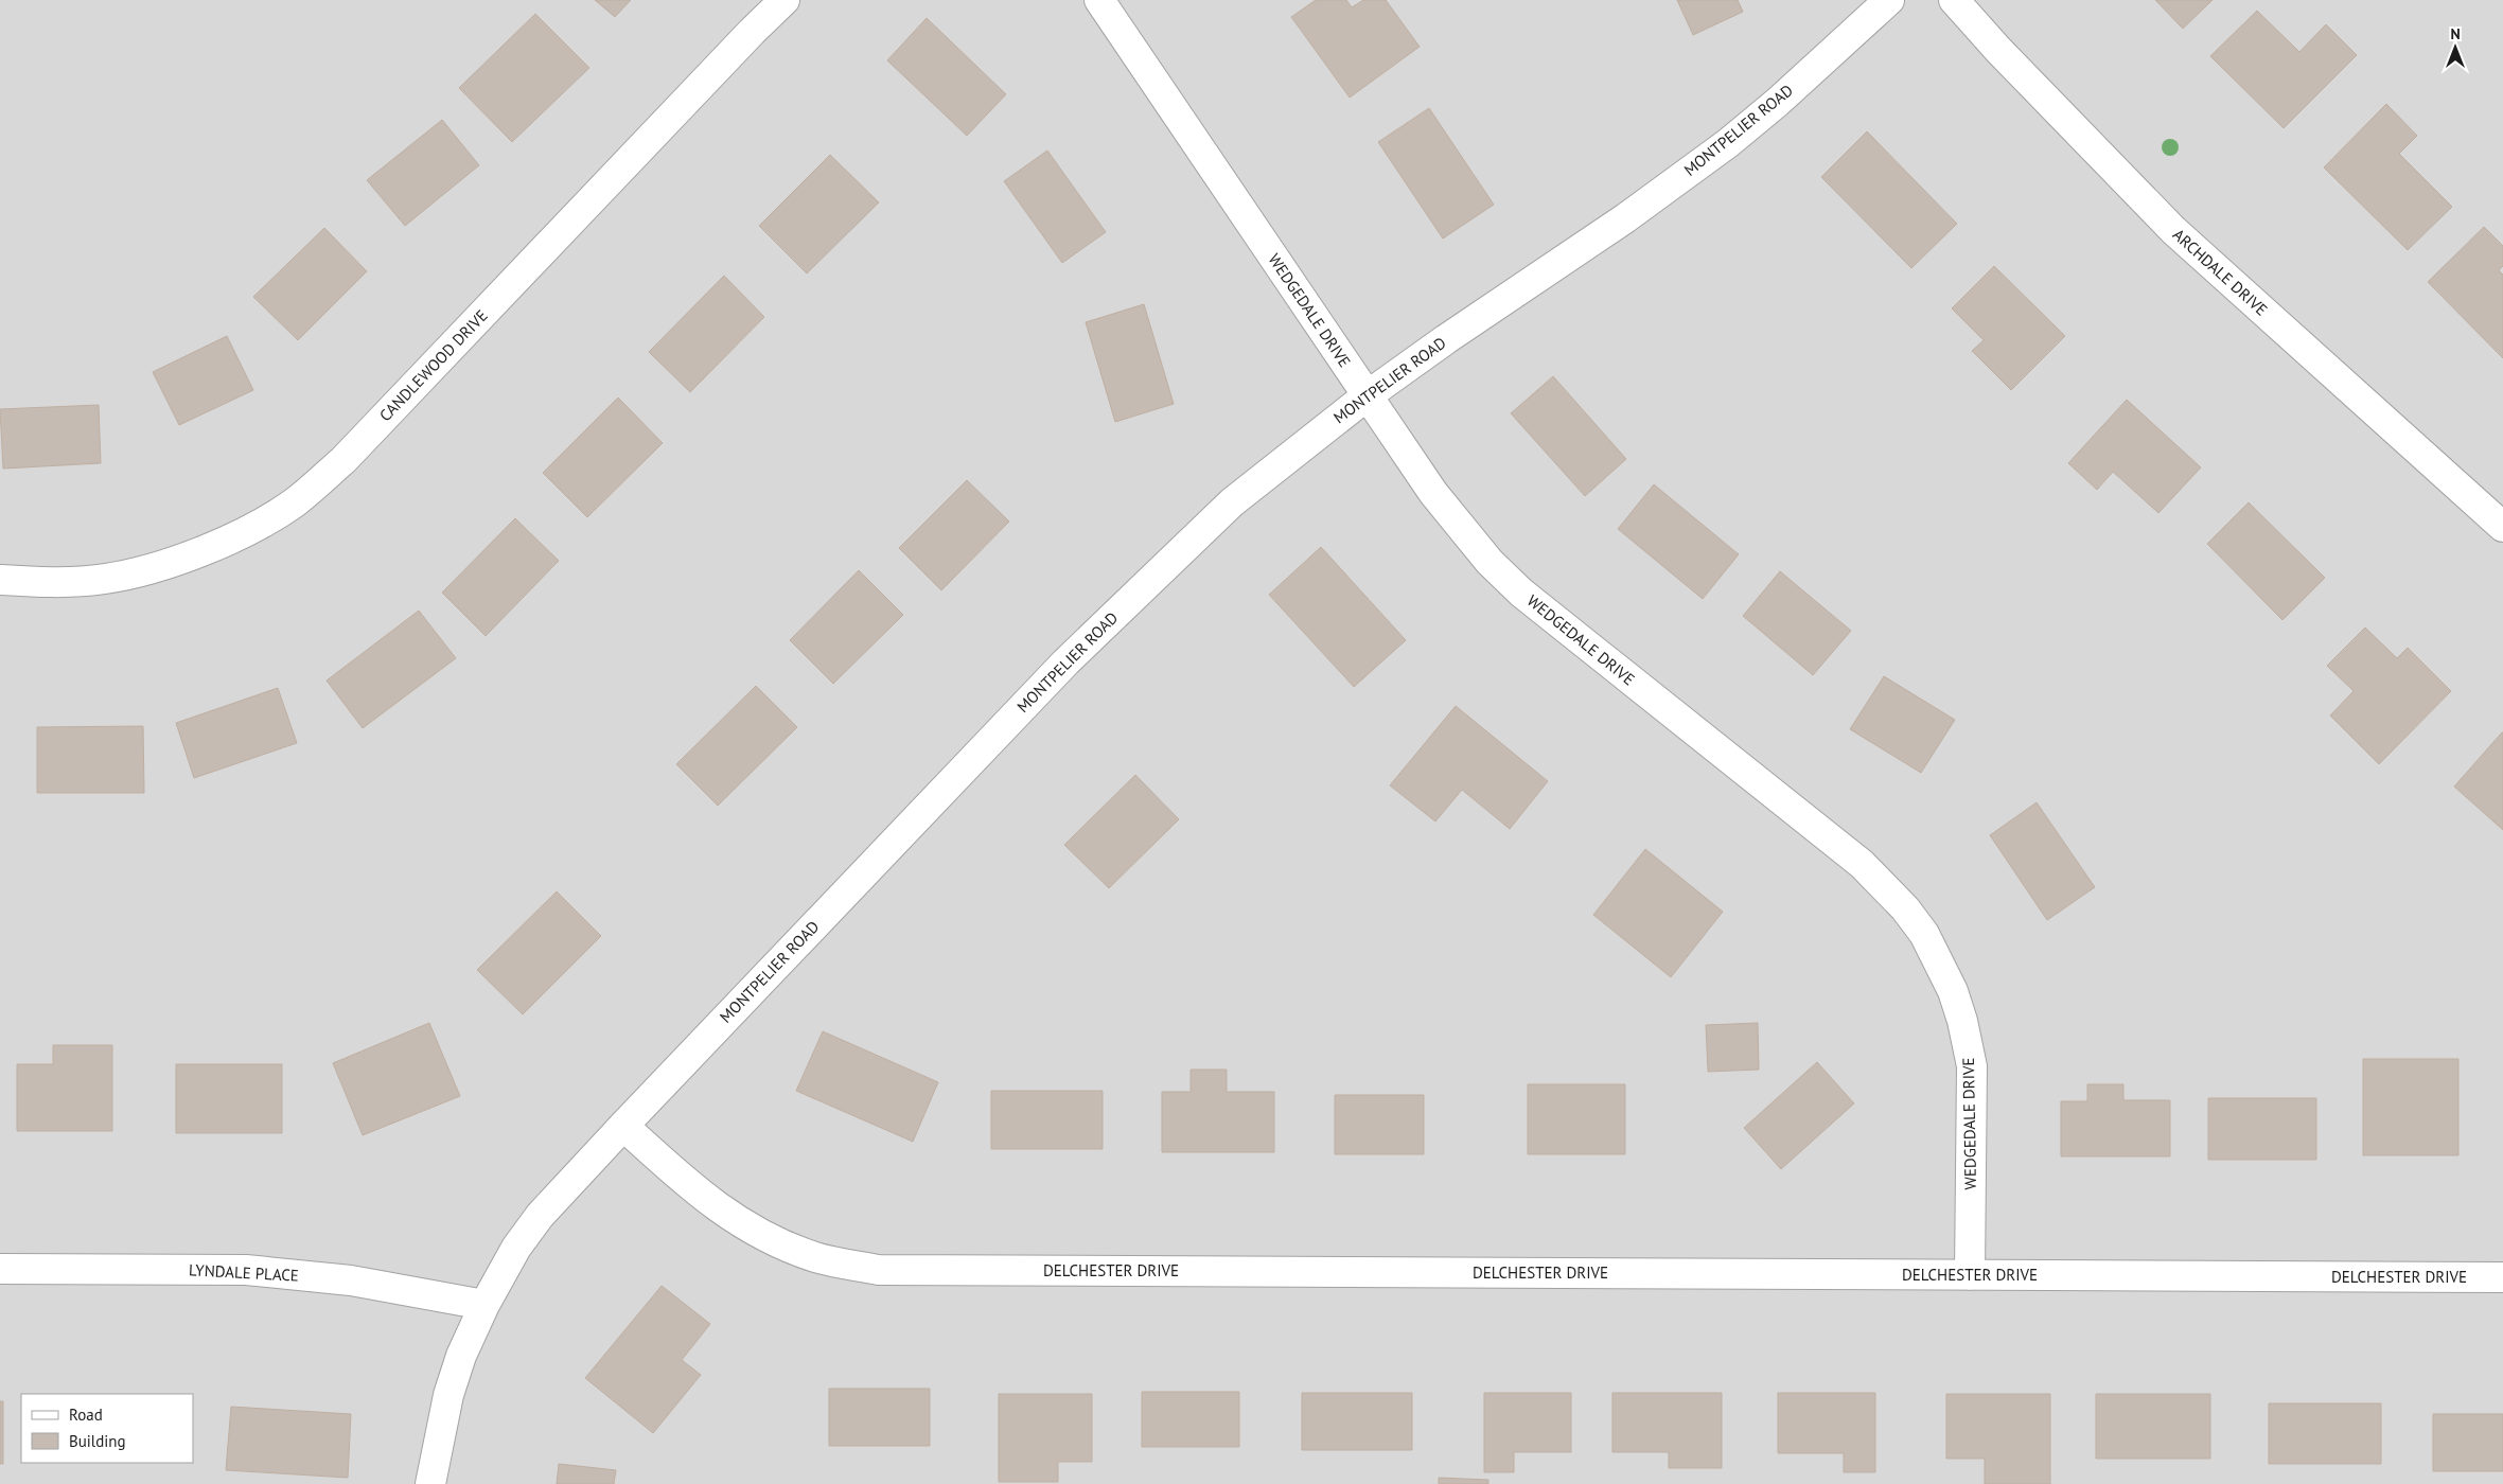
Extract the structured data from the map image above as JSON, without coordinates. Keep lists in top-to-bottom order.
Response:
{
  "streets": {
    "street": [
      "MONTPELIER ROAD",
      "ARCHDALE DRIVE",
      "WEDGEDALE DRIVE",
      "CANDLEWOOD DRIVE",
      "DELCHESTER DRIVE",
      "LYNDALE PLACE"
    ]
  },
  "crossings": [
    ["MONTPELIER ROAD", "WEDGEDALE DRIVE"],
    ["MONTPELIER ROAD", "DELCHESTER DRIVE"],
    ["MONTPELIER ROAD", "LYNDALE PLACE"],
    ["WEDGEDALE DRIVE", "DELCHESTER DRIVE"]
  ],
  "legend": ["Road", "Building"],
  "north": "top"
}
